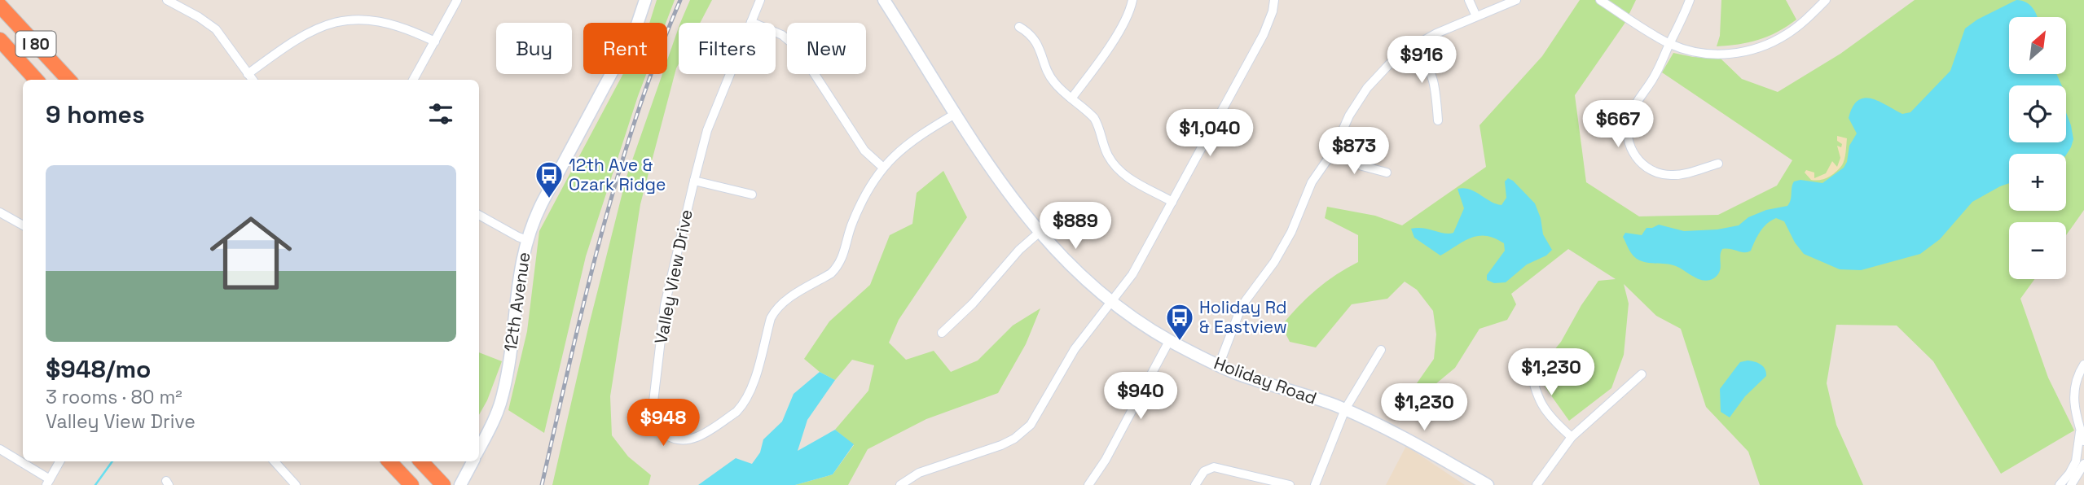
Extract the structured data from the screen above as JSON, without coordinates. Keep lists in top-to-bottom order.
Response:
{
  "streets": {
    "highway": ["I 80"],
    "street": ["Valley View Drive", "12th Avenue", "Holiday Road"]
  },
  "crossings": [
    ["Valley View Drive", "Holiday Road"]
  ],
  "places": {
    "bus stop": ["12th Ave & Ozark Ridge", "Holiday Rd & Eastview"]
  },
  "north": "top right",
  "page": {
    "map_buttons": ["+", "−"],
    "chip": [
      "Buy",
      "Rent",
      "Filters",
      "New"
    ],
    "price": [
      "$916",
      "$667",
      "$1,040",
      "$873",
      "$889",
      "$1,230",
      "$940",
      "$1,230",
      "$948"
    ],
    "heading": "9 homes",
    "list": [
      {
        "name": "$948/mo",
        "note": "3 rooms · 80 m² · Valley View Drive"
      }
    ]
  }
}
